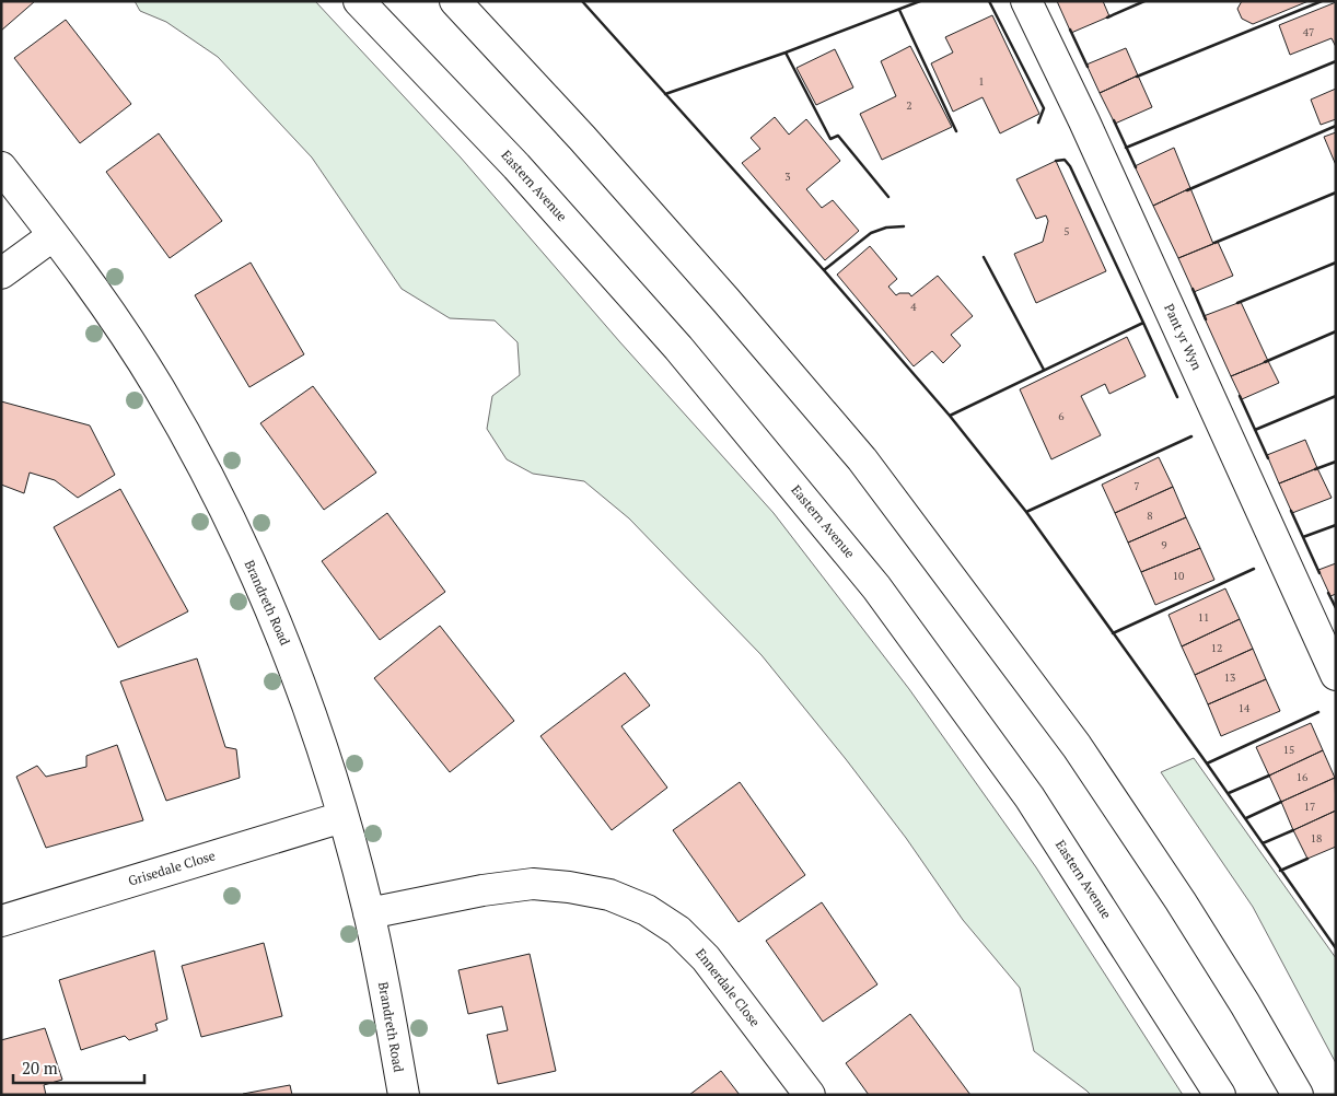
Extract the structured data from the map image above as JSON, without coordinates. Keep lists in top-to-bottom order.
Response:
{
  "streets": {
    "main road": [
      "Eastern Avenue",
      "Pant yr Wyn",
      "Brandreth Road",
      "Grisedale Close",
      "Ennerdale Close"
    ]
  },
  "crossings": [
    ["Brandreth Road", "Grisedale Close"],
    ["Brandreth Road", "Ennerdale Close"]
  ],
  "house_numbers": [
    "47",
    "1",
    "2",
    "3",
    "5",
    "4",
    "6",
    "7",
    "8",
    "9",
    "10",
    "11",
    "12",
    "13",
    "14",
    "15",
    "16",
    "17",
    "18"
  ],
  "scale_bar": "20 m"
}
